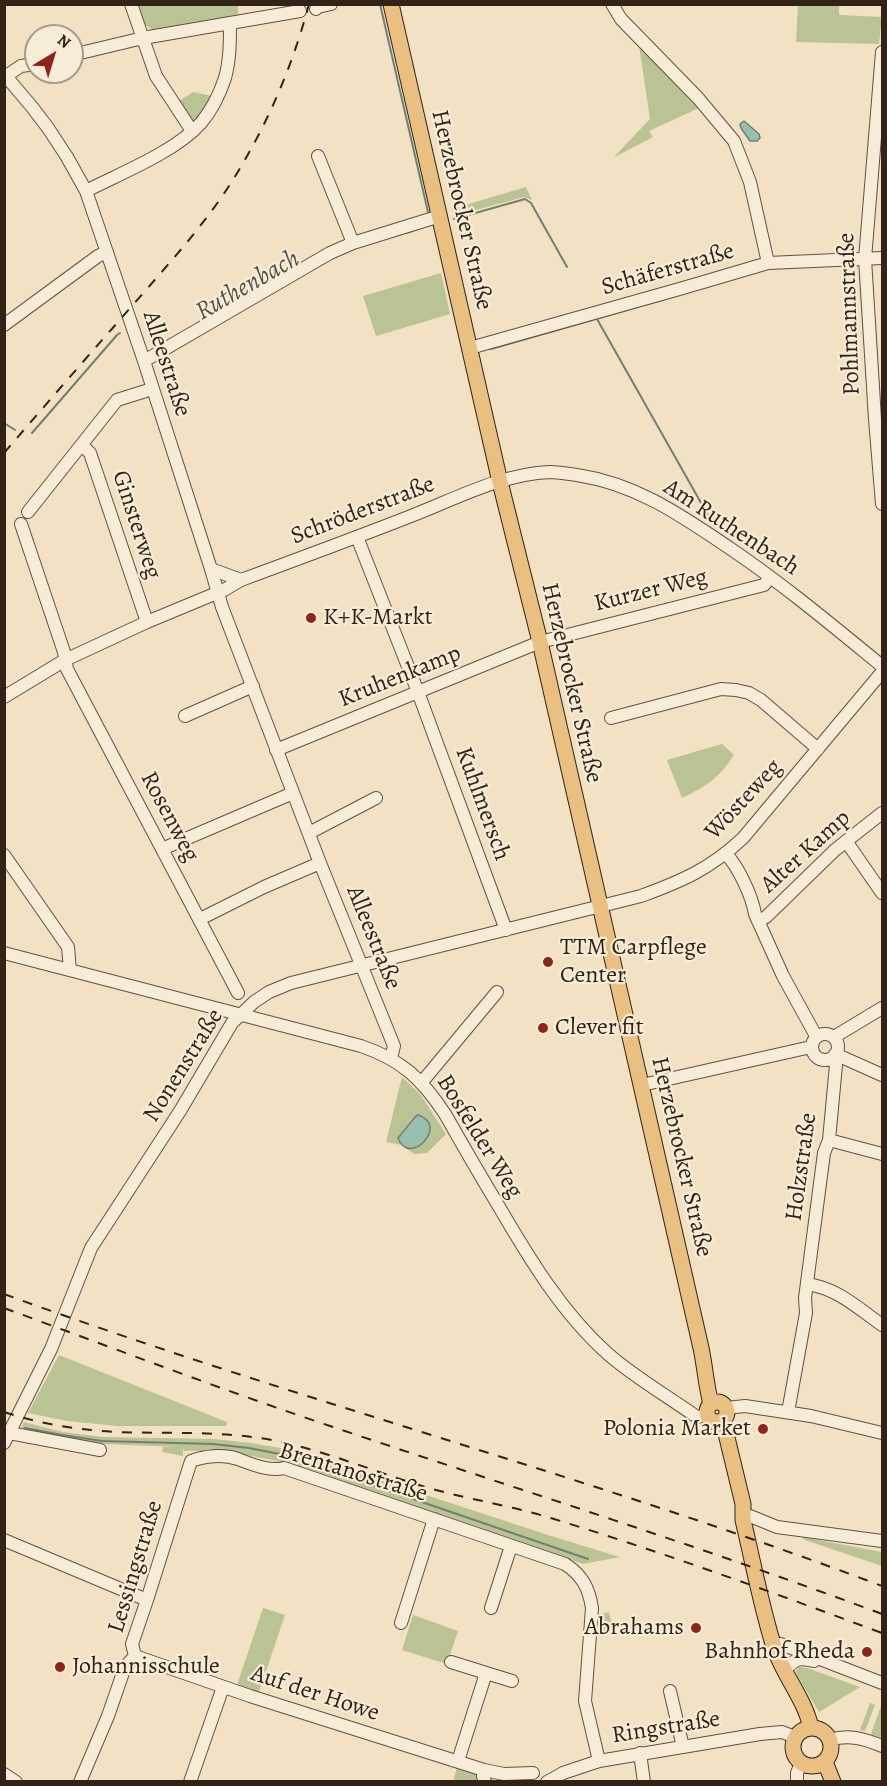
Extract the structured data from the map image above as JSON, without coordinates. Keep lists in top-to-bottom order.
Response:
{
  "streets": {
    "main road": ["Herzebrocker Straße"],
    "street": [
      "Schäferstraße",
      "Pohlmannstraße",
      "Alleestraße",
      "Schröderstraße",
      "Ginsterweg",
      "Am Ruthenbach",
      "Kurzer Weg",
      "Kruhenkamp",
      "Wösteweg",
      "Kuhlmersch",
      "Rosenweg",
      "Alter Kamp",
      "Nonenstraße",
      "Bosfelder Weg",
      "Holzstraße",
      "Brentanostraße",
      "Lessingstraße",
      "Auf der Howe",
      "Ringstraße"
    ]
  },
  "crossings": [
    ["Herzebrocker Straße", "Schäferstraße"],
    ["Herzebrocker Straße", "Schröderstraße"],
    ["Herzebrocker Straße", "Am Ruthenbach"],
    ["Herzebrocker Straße", "Kurzer Weg"],
    ["Herzebrocker Straße", "Kruhenkamp"],
    ["Herzebrocker Straße", "Wösteweg"],
    ["Herzebrocker Straße", "Nonenstraße"],
    ["Herzebrocker Straße", "Bosfelder Weg"],
    ["Herzebrocker Straße", "Ringstraße"],
    ["Schäferstraße", "Pohlmannstraße"],
    ["Alleestraße", "Schröderstraße"],
    ["Alleestraße", "Kruhenkamp"],
    ["Alleestraße", "Nonenstraße"],
    ["Alleestraße", "Bosfelder Weg"],
    ["Schröderstraße", "Ginsterweg"],
    ["Schröderstraße", "Am Ruthenbach"],
    ["Schröderstraße", "Kuhlmersch"],
    ["Schröderstraße", "Rosenweg"],
    ["Am Ruthenbach", "Kurzer Weg"],
    ["Kurzer Weg", "Kruhenkamp"],
    ["Kruhenkamp", "Kuhlmersch"],
    ["Wösteweg", "Nonenstraße"],
    ["Kuhlmersch", "Nonenstraße"],
    ["Nonenstraße", "Bosfelder Weg"],
    ["Brentanostraße", "Lessingstraße"],
    ["Brentanostraße", "Ringstraße"],
    ["Lessingstraße", "Auf der Howe"]
  ],
  "water": ["Ruthenbach"],
  "places": [
    "K+K-Markt",
    "TTM Carpflege Center",
    "Clever fit",
    "Polonia Market",
    "Abrahams",
    "Bahnhof Rheda",
    "Johannisschule"
  ],
  "north": "top right"
}
